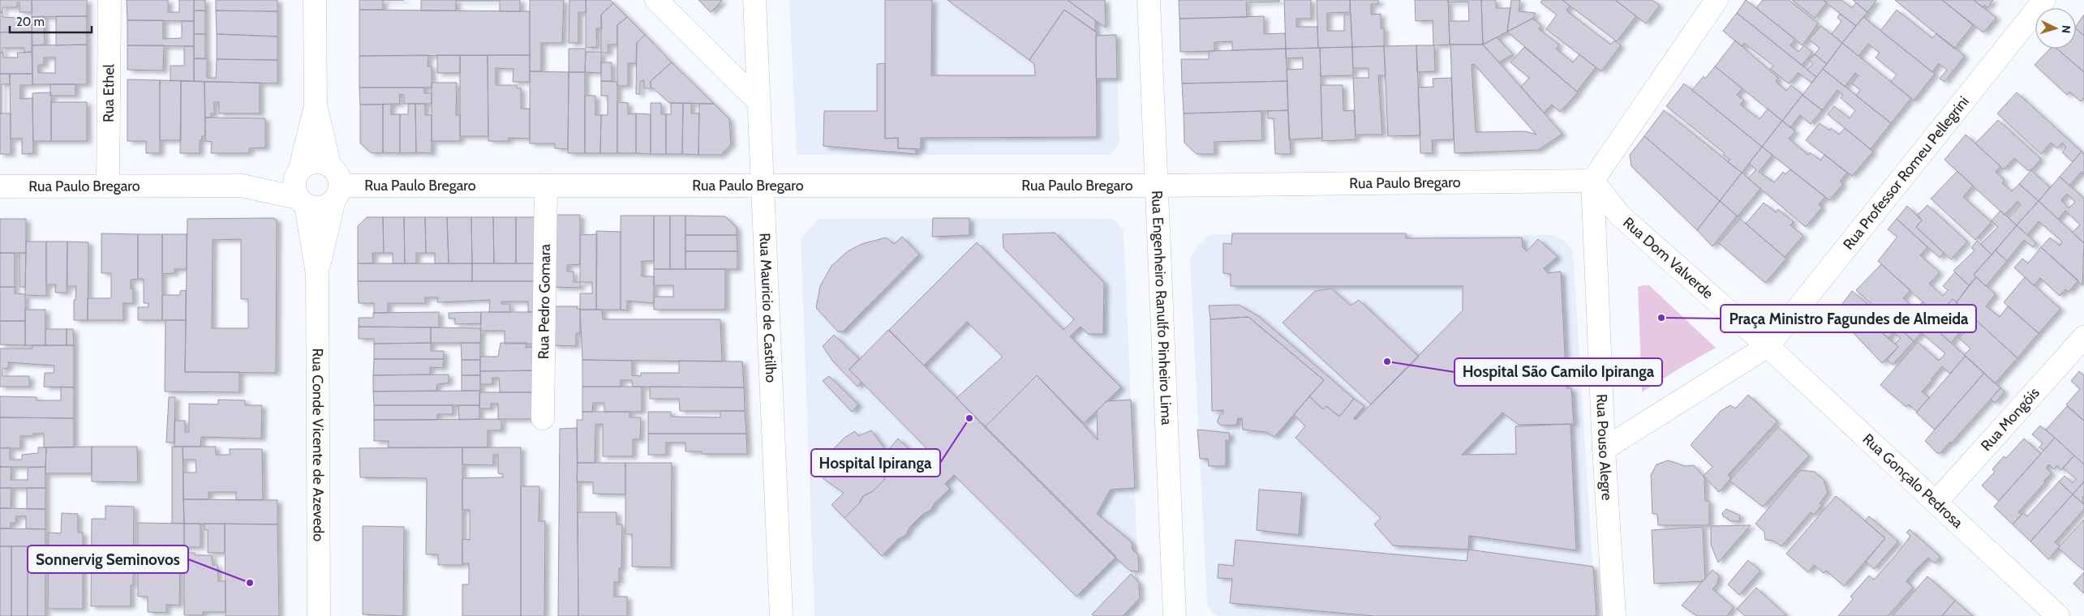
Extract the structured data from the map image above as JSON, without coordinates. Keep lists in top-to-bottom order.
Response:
{
  "streets": {
    "street": [
      "Rua Ethel",
      "Rua Professor Romeu Pellegrini",
      "Rua Paulo Bregaro",
      "Rua Dom Valverde",
      "Rua Pedro Gomara",
      "Rua Mauricio de Castilho",
      "Rua Engenheiro Ranulfo Pinheiro Lima",
      "Rua Mongóis",
      "Rua Conde Vicente de Azevedo",
      "Rua Pouso Alegre",
      "Rua Gonçalo Pedrosa"
    ]
  },
  "crossings": [
    ["Rua Ethel", "Rua Paulo Bregaro"],
    ["Rua Professor Romeu Pellegrini", "Rua Dom Valverde"],
    ["Rua Professor Romeu Pellegrini", "Rua Pouso Alegre"],
    ["Rua Professor Romeu Pellegrini", "Rua Gonçalo Pedrosa"],
    ["Rua Paulo Bregaro", "Rua Dom Valverde"],
    ["Rua Paulo Bregaro", "Rua Pedro Gomara"],
    ["Rua Paulo Bregaro", "Rua Mauricio de Castilho"],
    ["Rua Paulo Bregaro", "Rua Engenheiro Ranulfo Pinheiro Lima"],
    ["Rua Paulo Bregaro", "Rua Conde Vicente de Azevedo"],
    ["Rua Paulo Bregaro", "Rua Pouso Alegre"],
    ["Rua Dom Valverde", "Rua Pouso Alegre"],
    ["Rua Dom Valverde", "Rua Gonçalo Pedrosa"],
    ["Rua Mongóis", "Rua Gonçalo Pedrosa"]
  ],
  "places": [
    "Praça Ministro Fagundes de Almeida",
    "Hospital São Camilo Ipiranga",
    "Hospital Ipiranga",
    "Sonnervig Seminovos"
  ],
  "scale_bar": "20 m",
  "north": "right"
}
